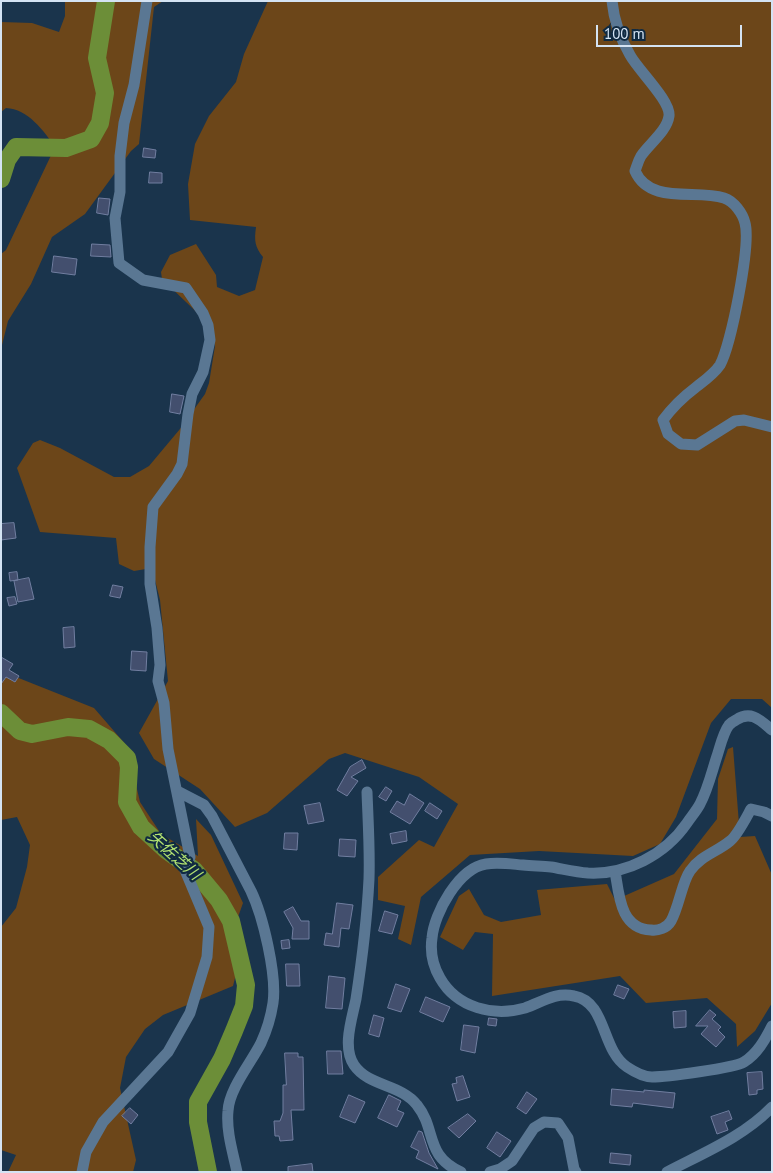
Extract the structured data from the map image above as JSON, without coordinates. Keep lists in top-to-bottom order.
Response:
{
  "water": ["矢佐芝川"],
  "scale_bar": "100 m"
}
